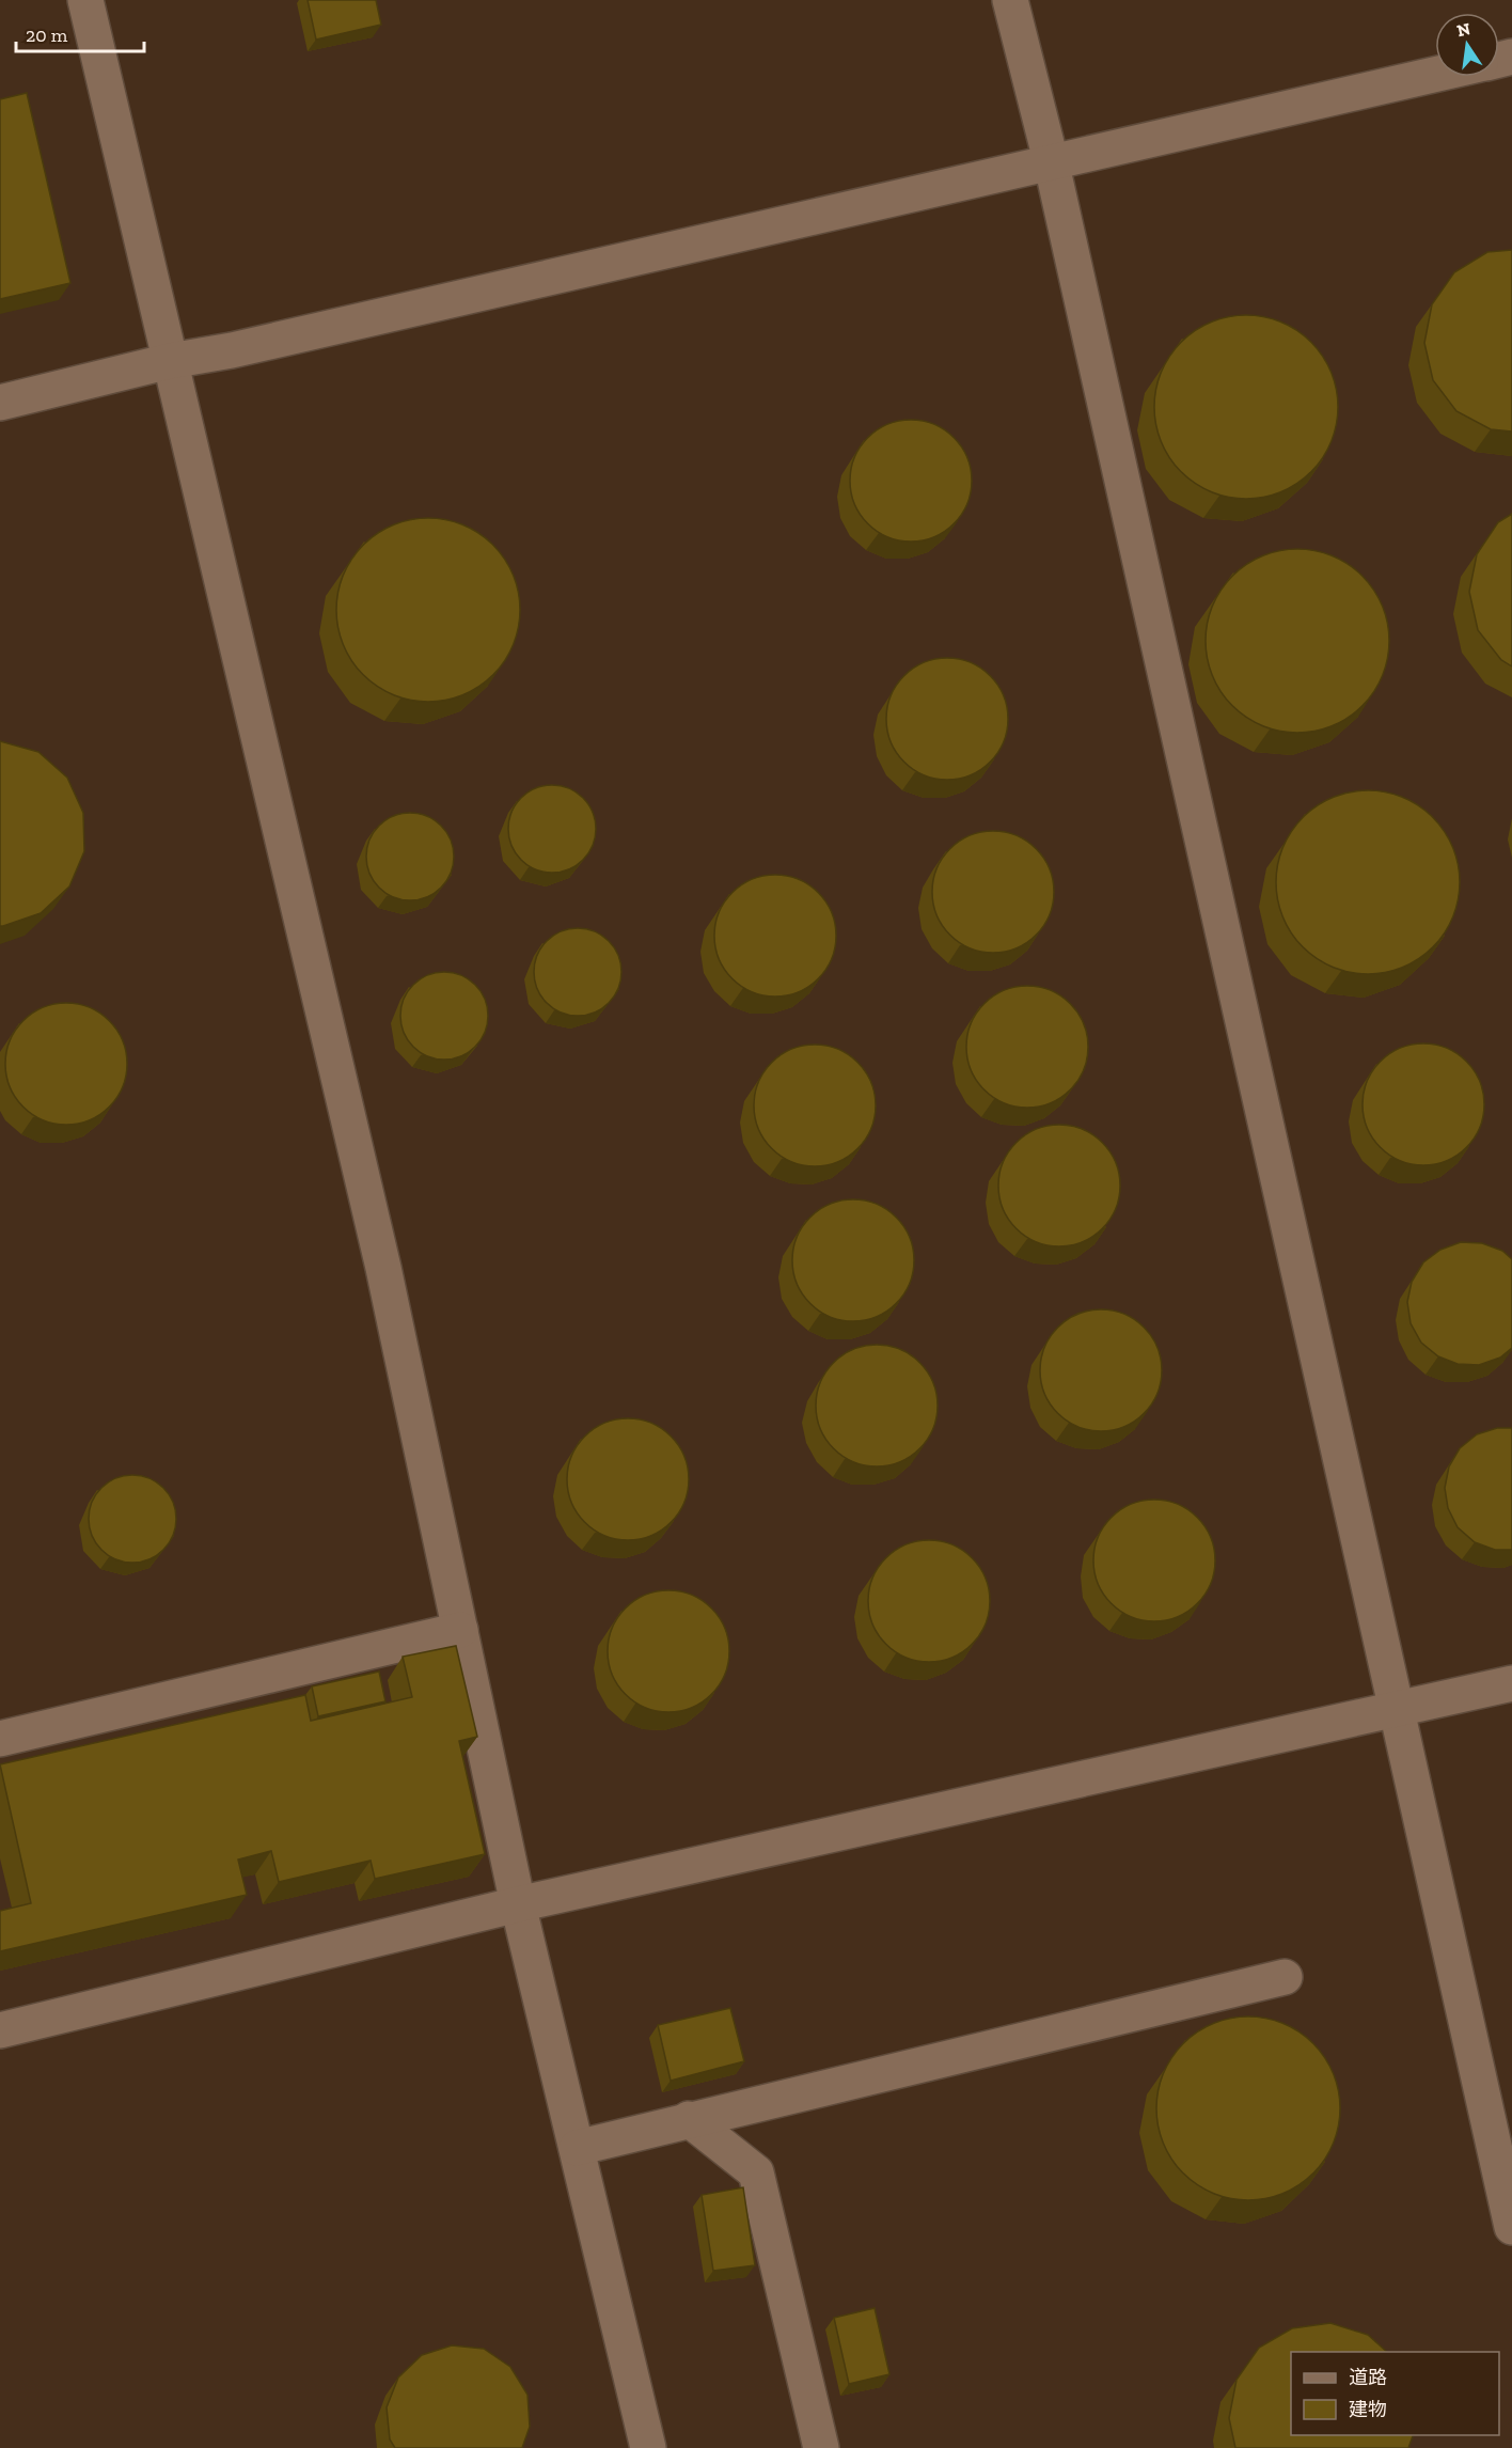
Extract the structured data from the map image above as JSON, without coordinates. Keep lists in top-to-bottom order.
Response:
{
  "legend": ["道路", "建物"],
  "scale_bar": "20 m",
  "north": "top"
}
